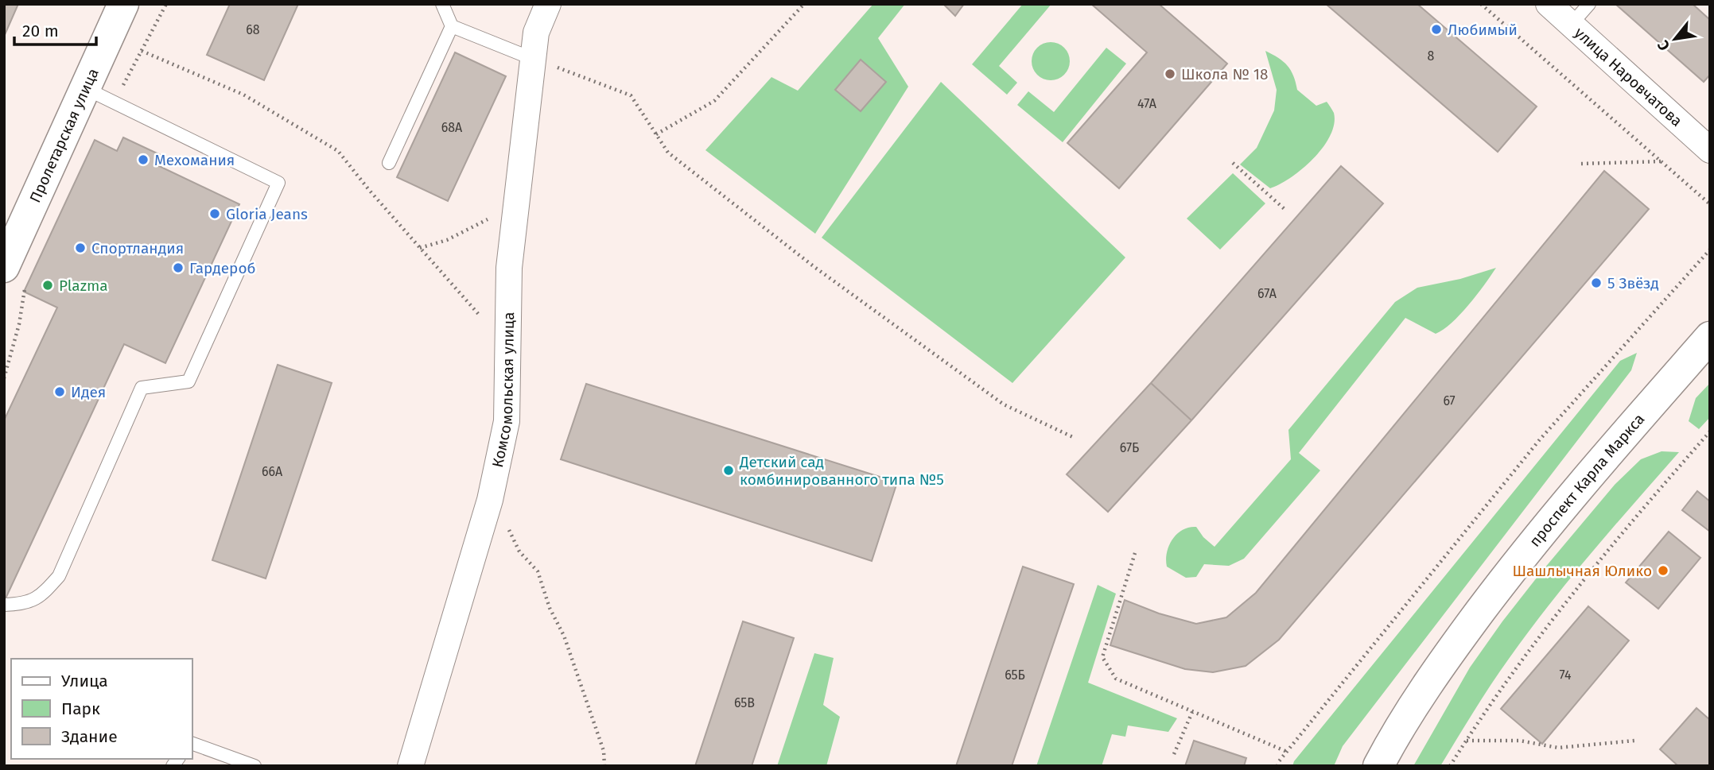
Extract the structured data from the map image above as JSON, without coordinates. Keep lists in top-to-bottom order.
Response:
{
  "streets": {
    "street": [
      "улица Наровчатова",
      "Пролетарская улица",
      "Комсомольская улица",
      "проспект Карла Маркса"
    ]
  },
  "places": [
    "Любимый",
    "Школа № 18",
    "Мехомания",
    "Gloria Jeans",
    "Спортландия",
    "Гардероб",
    "5 Звёзд",
    "Plazma",
    "Идея",
    "Детский сад комбинированного типа №5",
    "Шашлычная Юлико"
  ],
  "house_numbers": [
    "68",
    "8",
    "47А",
    "68А",
    "67А",
    "67",
    "67Б",
    "66А",
    "65Б",
    "74",
    "65В"
  ],
  "legend": ["Улица", "Парк", "Здание"],
  "scale_bar": "20 m",
  "north": "bottom left"
}
